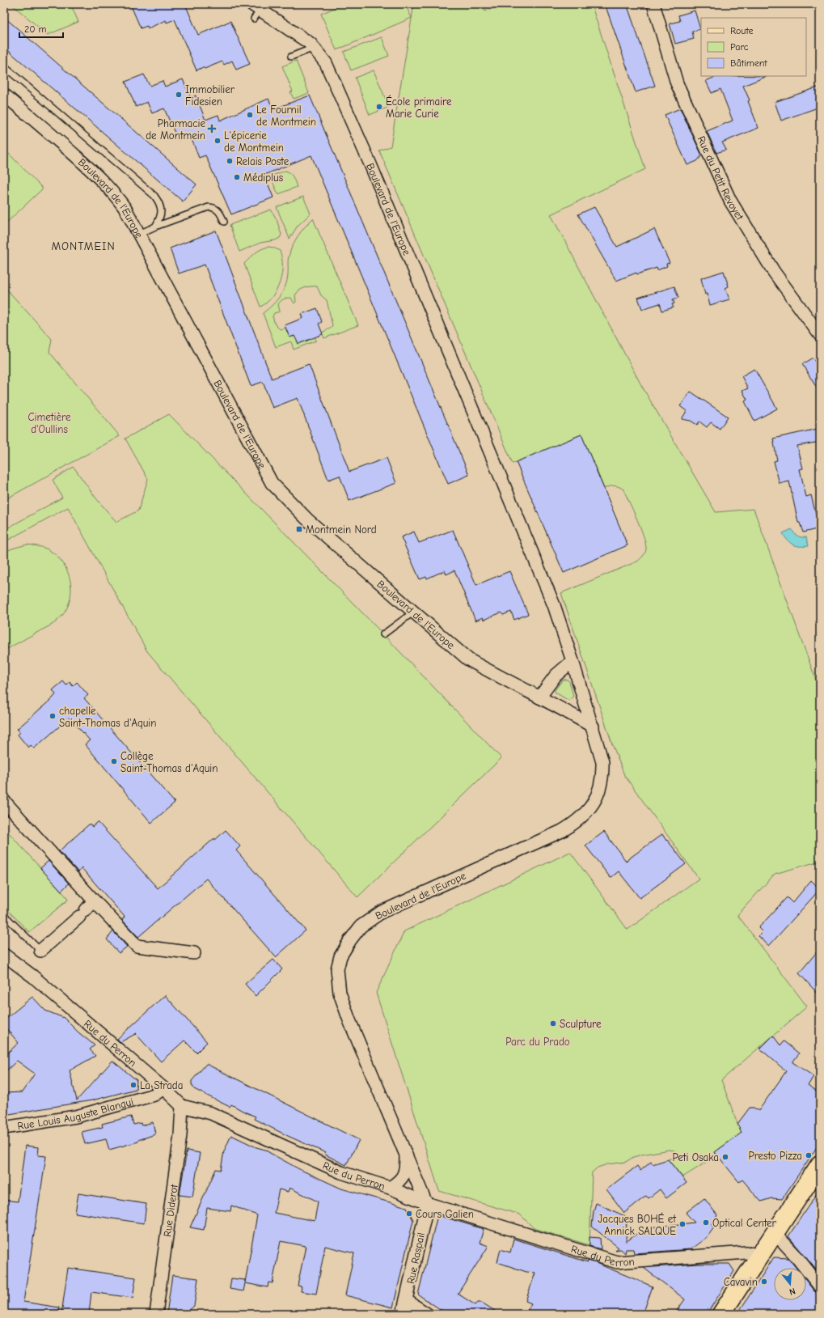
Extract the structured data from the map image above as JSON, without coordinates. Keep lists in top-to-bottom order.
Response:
{
  "streets": {
    "street": [
      "Rue du Petit Revoyet",
      "Boulevard de l'Europe",
      "Rue du Perron",
      "Rue Louis Auguste Blanqui",
      "Rue Diderot",
      "Rue Raspail"
    ]
  },
  "crossings": [
    ["Boulevard de l'Europe", "Rue du Perron"],
    ["Boulevard de l'Europe", "Rue Raspail"],
    ["Rue du Perron", "Rue Louis Auguste Blanqui"],
    ["Rue du Perron", "Rue Diderot"],
    ["Rue du Perron", "Rue Raspail"]
  ],
  "districts": ["MONTMEIN"],
  "parks": ["Cimetière d'Oullins", "Parc du Prado"],
  "places": {
    "other": [
      "Immobilier Fidesien",
      "École primaire Marie Curie",
      "Le Fournil de Montmein",
      "L'épicerie de Montmein",
      "Relais Poste",
      "Médiplus",
      "chapelle Saint-Thomas d'Aquin",
      "Collège Saint-Thomas d'Aquin",
      "Sculpture",
      "La Strada",
      "Presto Pizza",
      "Peti Osaka",
      "Cours Galien",
      "Optical Center",
      "Jacques BOHÉ et Annick SALQUE",
      "Cavavin"
    ],
    "health": ["Pharmacie de Montmein"],
    "transit": ["Montmein Nord"]
  },
  "legend": ["Route", "Parc", "Bâtiment"],
  "scale_bar": "20 m",
  "north": "bottom"
}
